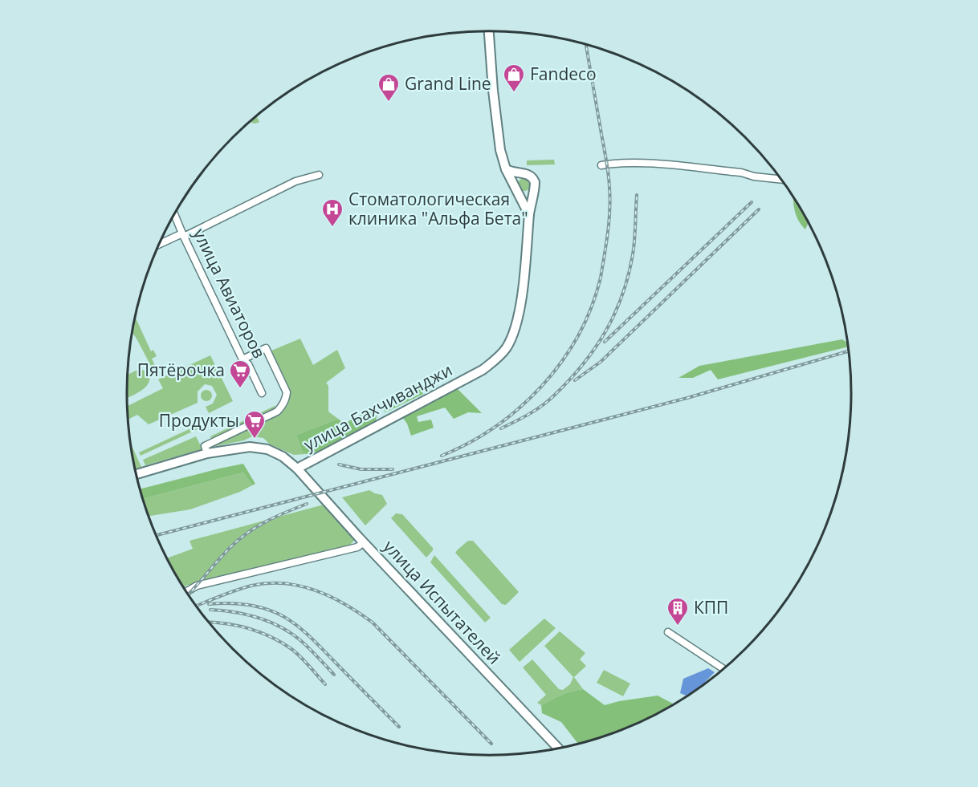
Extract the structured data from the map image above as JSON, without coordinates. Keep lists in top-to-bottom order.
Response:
{
  "streets": {
    "main road": ["улица Бахчиванджи", "улица Испытателей"],
    "street": ["улица Авиаторов"]
  },
  "crossings": [
    ["улица Бахчиванджи", "улица Испытателей"]
  ],
  "places": {
    "shop": ["Fandeco", "Grand Line"],
    "hospital": ["Стоматологическая клиника \"Альфа Бета\""],
    "supermarket": ["Пятёрочка", "Продукты"],
    "building": ["КПП"]
  }
}
